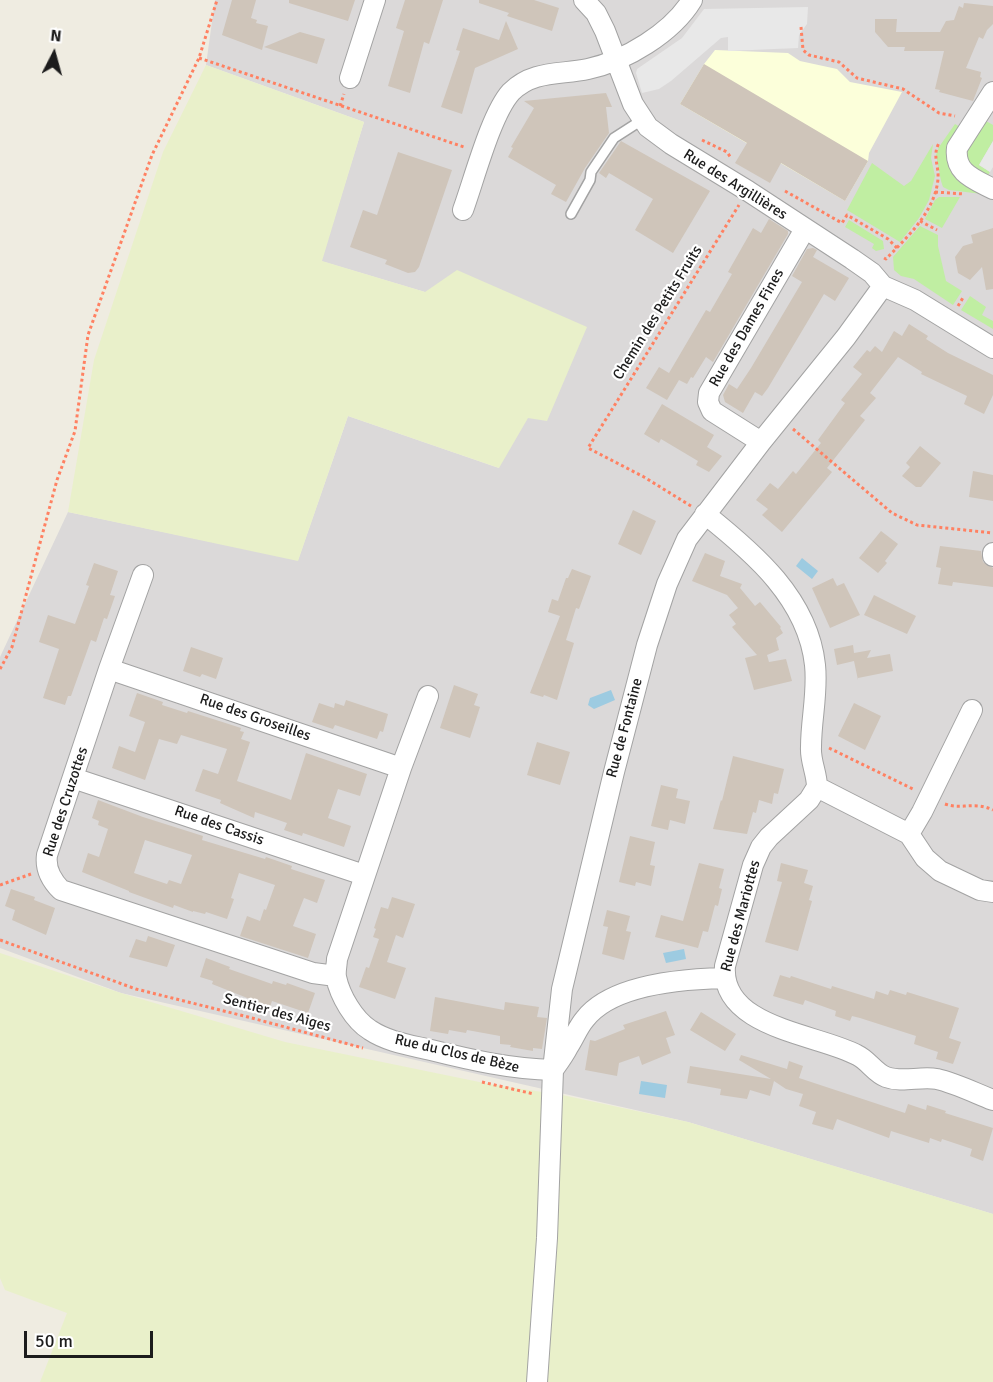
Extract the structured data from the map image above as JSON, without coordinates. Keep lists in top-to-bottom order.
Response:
{
  "streets": {
    "street": [
      "Rue des Argillières",
      "Rue des Dames Fines",
      "Rue des Groseilles",
      "Rue de Fontaine",
      "Rue des Cruzottes",
      "Rue des Cassis",
      "Rue des Mariottes",
      "Rue du Clos de Bèze"
    ],
    "path": ["Chemin des Petits Fruits", "Sentier des Aiges"]
  },
  "crossings": [
    ["Rue des Argillières", "Chemin des Petits Fruits"],
    ["Rue des Argillières", "Rue des Dames Fines"],
    ["Rue des Argillières", "Rue de Fontaine"],
    ["Chemin des Petits Fruits", "Rue de Fontaine"],
    ["Rue des Dames Fines", "Rue de Fontaine"],
    ["Rue des Groseilles", "Rue des Cruzottes"],
    ["Rue de Fontaine", "Rue du Clos de Bèze"],
    ["Rue des Cruzottes", "Rue des Cassis"],
    ["Rue des Cruzottes", "Rue du Clos de Bèze"]
  ],
  "scale_bar": "50 m",
  "north": "top"
}
